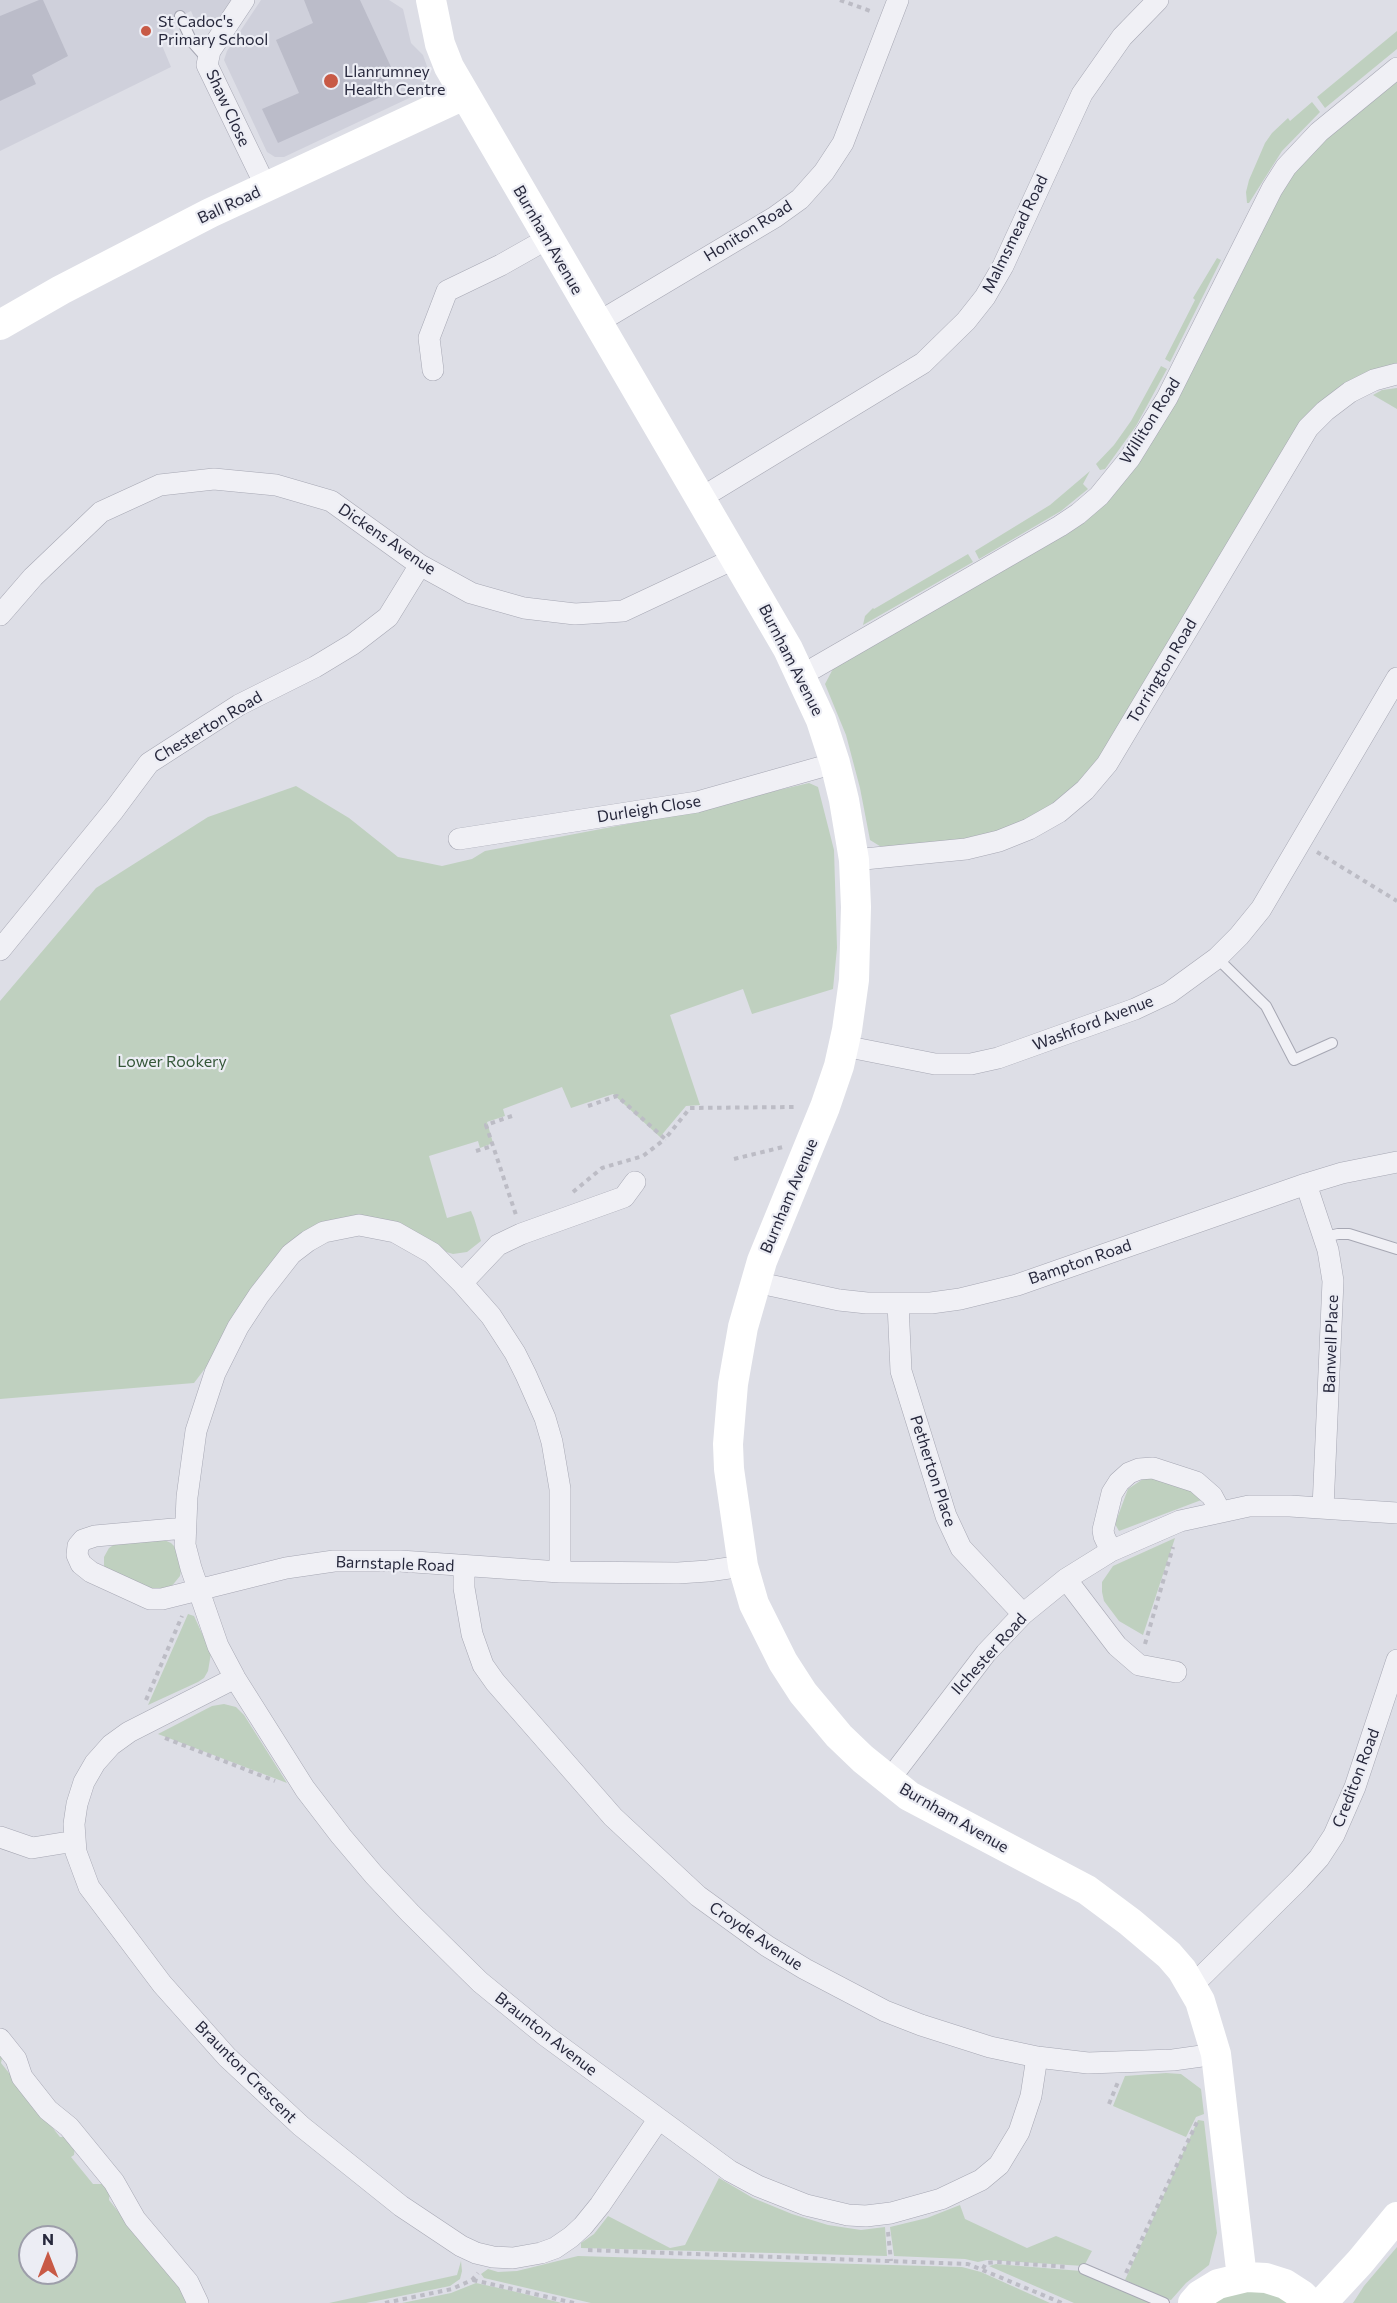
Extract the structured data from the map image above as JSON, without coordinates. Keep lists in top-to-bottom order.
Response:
{
  "streets": {
    "street": [
      "Shaw Close",
      "Ball Road",
      "Honiton Road",
      "Malmsmead Road",
      "Burnham Avenue",
      "Williton Road",
      "Dickens Avenue",
      "Torrington Road",
      "Chesterton Road",
      "Durleigh Close",
      "Washford Avenue",
      "Bampton Road",
      "Banwell Place",
      "Petherton Place",
      "Barnstaple Road",
      "Ilchester Road",
      "Crediton Road",
      "Croyde Avenue",
      "Braunton Avenue",
      "Braunton Crescent"
    ]
  },
  "crossings": [
    ["Shaw Close", "Ball Road"],
    ["Ball Road", "Burnham Avenue"],
    ["Honiton Road", "Burnham Avenue"],
    ["Malmsmead Road", "Burnham Avenue"],
    ["Burnham Avenue", "Williton Road"],
    ["Burnham Avenue", "Dickens Avenue"],
    ["Burnham Avenue", "Torrington Road"],
    ["Burnham Avenue", "Durleigh Close"],
    ["Burnham Avenue", "Washford Avenue"],
    ["Burnham Avenue", "Bampton Road"],
    ["Burnham Avenue", "Barnstaple Road"],
    ["Burnham Avenue", "Ilchester Road"],
    ["Burnham Avenue", "Crediton Road"],
    ["Burnham Avenue", "Croyde Avenue"],
    ["Dickens Avenue", "Chesterton Road"],
    ["Bampton Road", "Banwell Place"],
    ["Bampton Road", "Petherton Place"],
    ["Banwell Place", "Ilchester Road"],
    ["Petherton Place", "Ilchester Road"],
    ["Barnstaple Road", "Croyde Avenue"],
    ["Barnstaple Road", "Braunton Avenue"],
    ["Croyde Avenue", "Braunton Avenue"],
    ["Braunton Avenue", "Braunton Crescent"]
  ],
  "parks": ["Lower Rookery"],
  "places": ["St Cadoc's Primary School", "Llanrumney Health Centre"],
  "north": "top"
}
